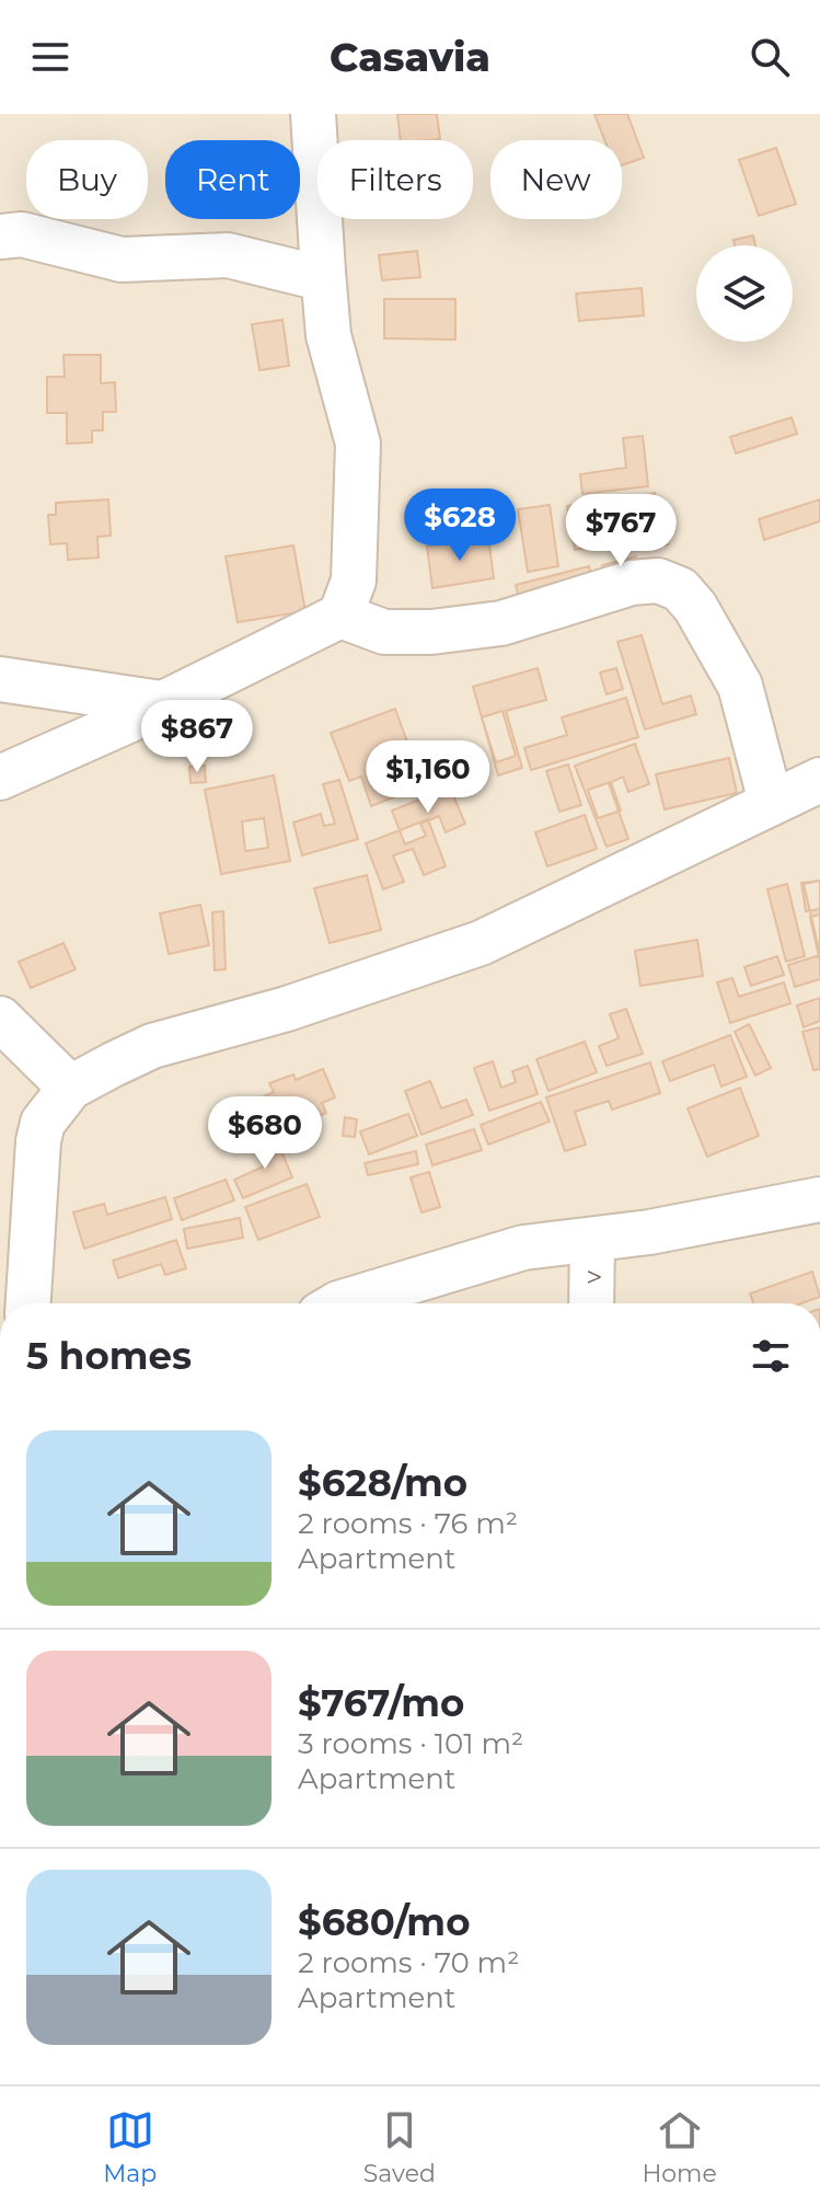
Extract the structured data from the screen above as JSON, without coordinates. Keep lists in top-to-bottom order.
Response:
{
  "streets": {
    "street": ["v"]
  },
  "page": {
    "header": "Casavia",
    "chip": [
      "Buy",
      "Rent",
      "Filters",
      "New"
    ],
    "price": [
      "$628",
      "$767",
      "$867",
      "$1,160",
      "$680"
    ],
    "heading": "5 homes",
    "list": [
      {
        "name": "$628/mo",
        "note": "2 rooms · 76 m² · Apartment"
      },
      {
        "name": "$767/mo",
        "note": "3 rooms · 101 m² · Apartment"
      },
      {
        "name": "$680/mo",
        "note": "2 rooms · 70 m² · Apartment"
      }
    ],
    "tabs": ["Map", "Saved", "Home"]
  }
}
